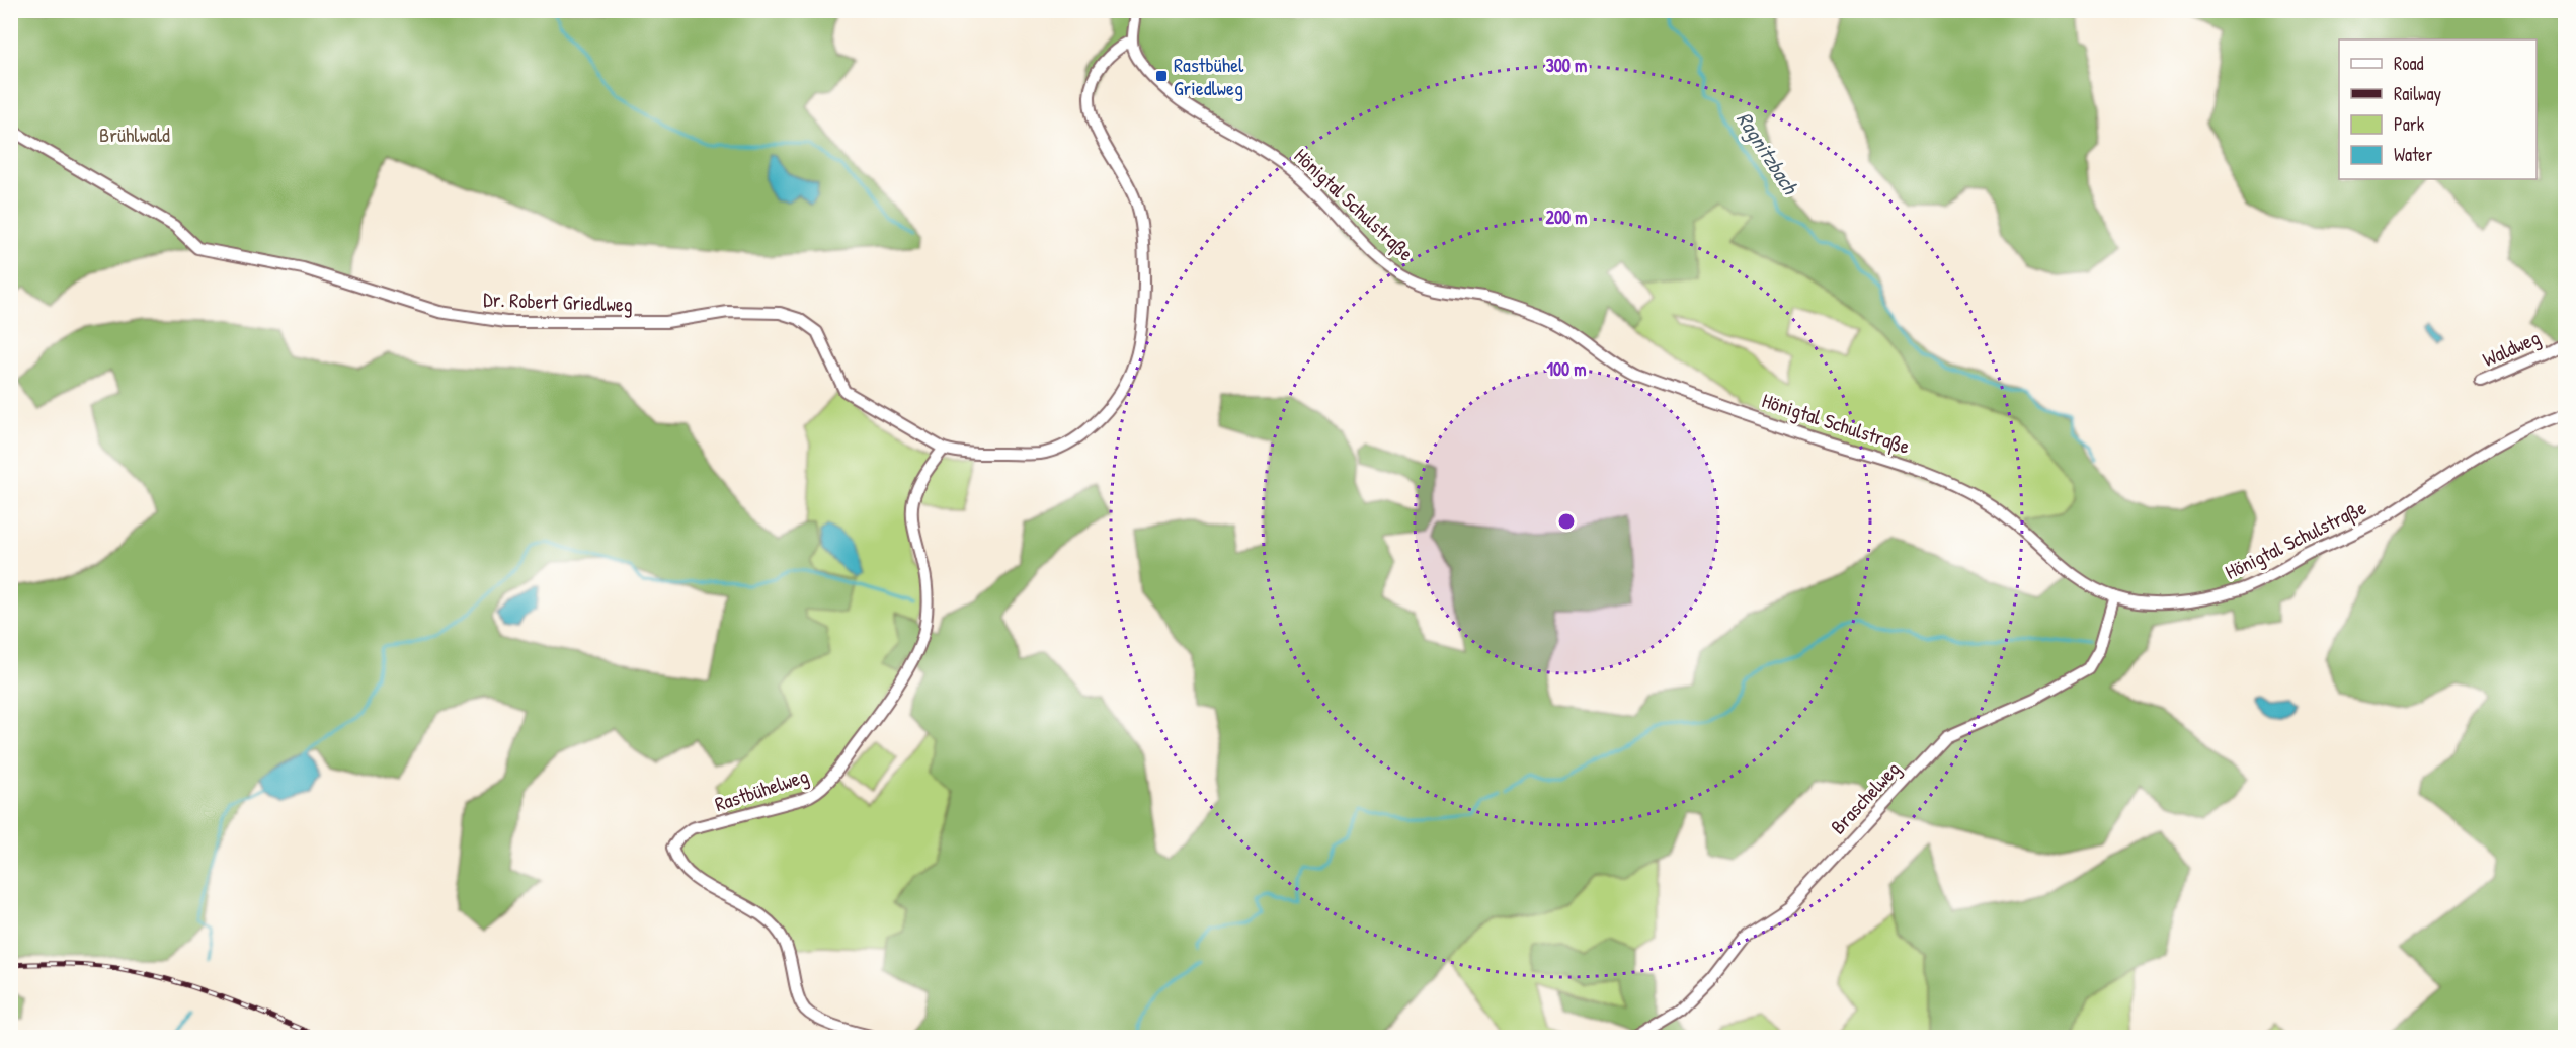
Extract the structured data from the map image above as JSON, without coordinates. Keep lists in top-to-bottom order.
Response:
{
  "streets": {
    "street": [
      "Hönigtal Schulstraße",
      "Dr. Robert Griedlweg",
      "Waldweg",
      "Rastbühelweg",
      "Braschelweg"
    ]
  },
  "crossings": [
    ["Hönigtal Schulstraße", "Braschelweg"],
    ["Dr. Robert Griedlweg", "Rastbühelweg"]
  ],
  "water": ["Ragnitzbach"],
  "parks": ["Brühlwald"],
  "places": {
    "transit": ["Rastbühel Griedlweg"]
  },
  "legend": [
    "Road",
    "Railway",
    "Park",
    "Water"
  ],
  "rings": ["300 m", "200 m", "100 m"]
}
